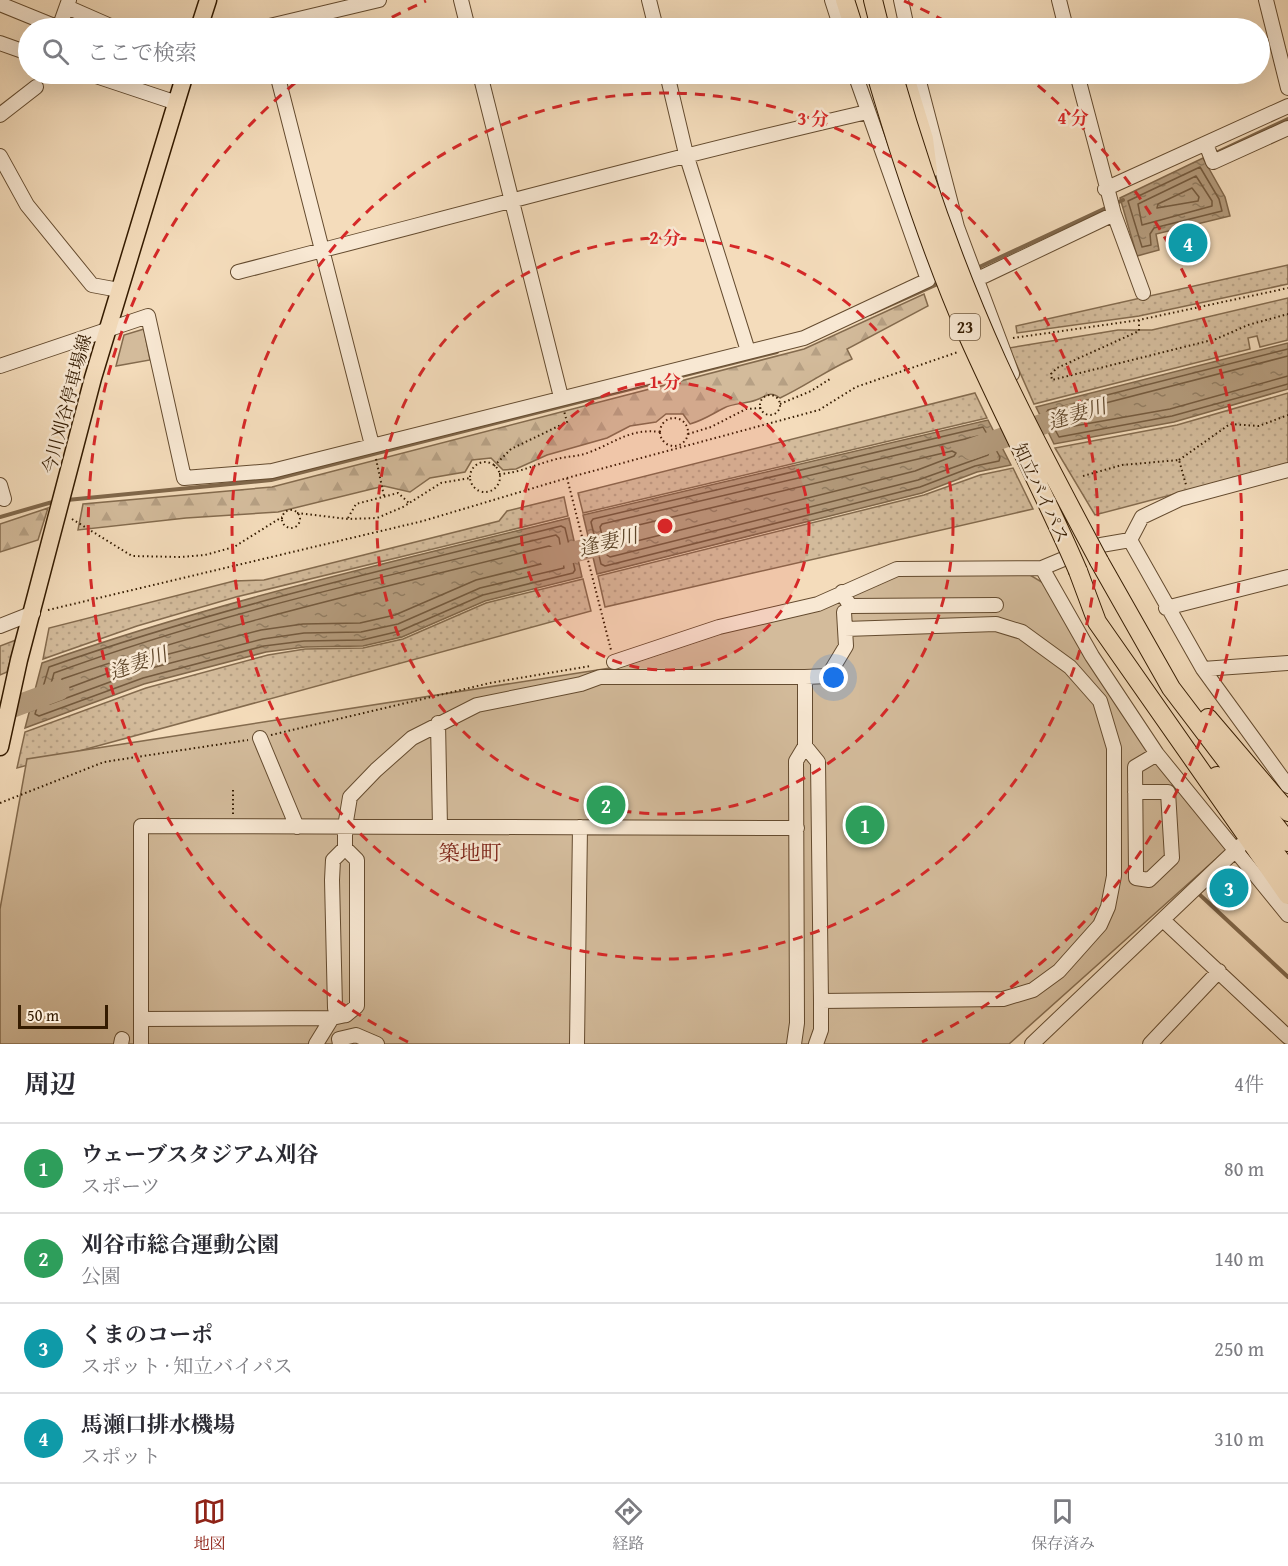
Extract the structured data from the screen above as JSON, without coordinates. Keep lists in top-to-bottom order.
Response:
{
  "streets": {
    "highway": ["23", "知立バイパス"],
    "main road": ["今川刈谷停車場線"]
  },
  "crossings": [
    ["23", "知立バイパス"]
  ],
  "districts": ["築地町"],
  "water": ["逢妻川"],
  "scale_bar": "50 m",
  "page": {
    "search": "ここで検索",
    "pins": [
      "4",
      "2",
      "1",
      "3"
    ],
    "scale": "50 m",
    "heading": ["周辺", "4件"],
    "list": [
      {
        "mark": "1",
        "name": "ウェーブスタジアム刈谷",
        "note": "スポーツ",
        "value": "80 m"
      },
      {
        "mark": "2",
        "name": "刈谷市総合運動公園",
        "note": "公園",
        "value": "140 m"
      },
      {
        "mark": "3",
        "name": "くまのコーポ",
        "note": "スポット · 知立バイパス",
        "value": "250 m"
      },
      {
        "mark": "4",
        "name": "馬瀬口排水機場",
        "note": "スポット",
        "value": "310 m"
      }
    ],
    "nav": ["地図", "経路", "保存済み"]
  },
  "rings": [
    "4 分",
    "3 分",
    "2 分",
    "1 分"
  ]
}
